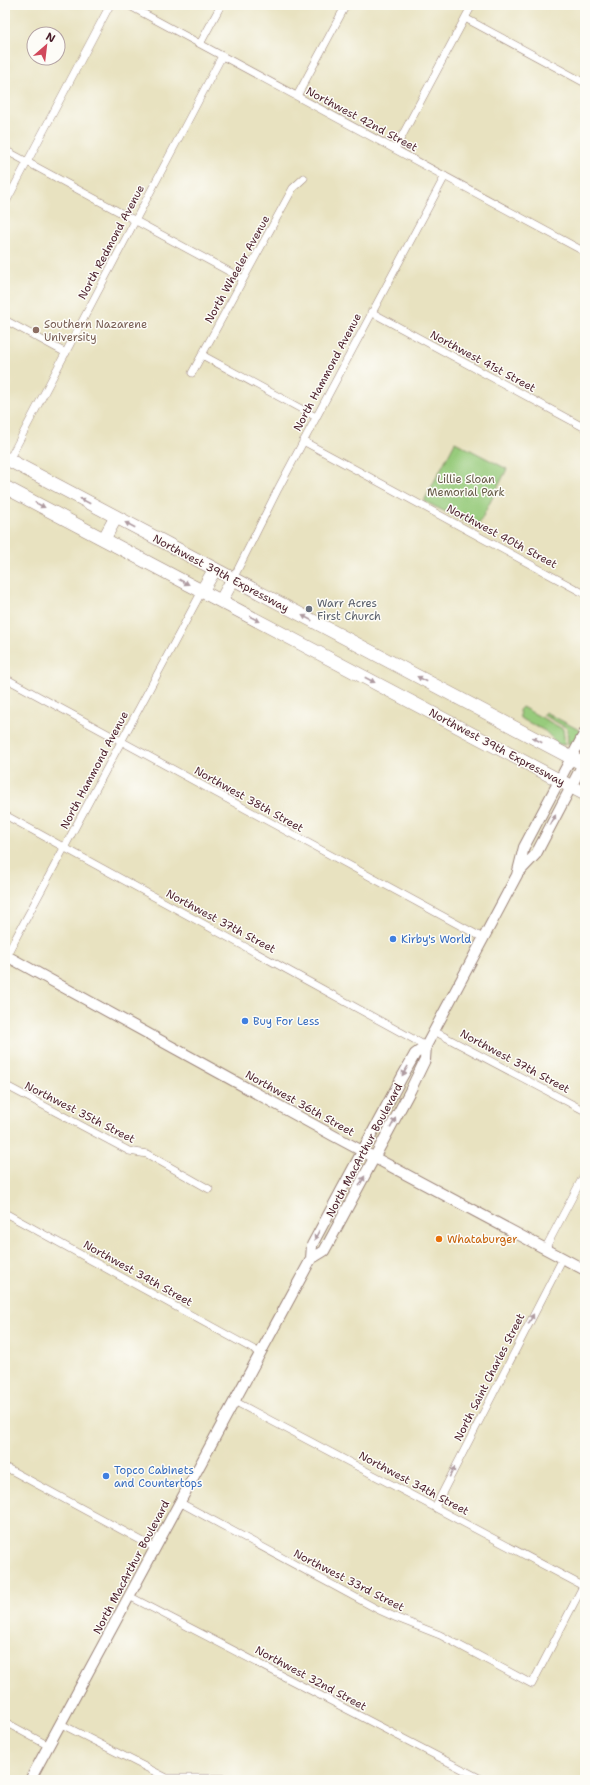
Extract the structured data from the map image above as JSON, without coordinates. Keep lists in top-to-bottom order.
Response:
{
  "streets": {
    "highway": ["Northwest 39th Expressway"],
    "main road": ["Northwest 36th Street", "North MacArthur Boulevard"],
    "street": [
      "Northwest 42nd Street",
      "North Redmond Avenue",
      "North Wheeler Avenue",
      "Northwest 41st Street",
      "North Hammond Avenue",
      "Northwest 40th Street",
      "Northwest 38th Street",
      "Northwest 37th Street",
      "Northwest 35th Street",
      "Northwest 34th Street",
      "North Saint Charles Street",
      "Northwest 33rd Street",
      "Northwest 32nd Street"
    ]
  },
  "crossings": [
    ["Northwest 42nd Street", "North Redmond Avenue"],
    ["Northwest 42nd Street", "North Hammond Avenue"],
    ["North Redmond Avenue", "Northwest 39th Expressway"],
    ["Northwest 41st Street", "North Hammond Avenue"],
    ["North Hammond Avenue", "Northwest 40th Street"],
    ["North Hammond Avenue", "Northwest 39th Expressway"],
    ["North Hammond Avenue", "Northwest 38th Street"],
    ["North Hammond Avenue", "Northwest 37th Street"],
    ["North Hammond Avenue", "Northwest 36th Street"],
    ["Northwest 39th Expressway", "North MacArthur Boulevard"],
    ["Northwest 38th Street", "North MacArthur Boulevard"],
    ["Northwest 37th Street", "North MacArthur Boulevard"],
    ["Northwest 36th Street", "North MacArthur Boulevard"],
    ["Northwest 36th Street", "North Saint Charles Street"],
    ["North MacArthur Boulevard", "Northwest 34th Street"],
    ["North MacArthur Boulevard", "Northwest 33rd Street"],
    ["North MacArthur Boulevard", "Northwest 32nd Street"],
    ["Northwest 34th Street", "North Saint Charles Street"],
    ["Northwest 34th Street", "Northwest 33rd Street"]
  ],
  "one_way": ["North Saint Charles Street"],
  "parks": ["Lillie Sloan Memorial Park"],
  "places": [
    "Southern Nazarene University",
    "Warr Acres First Church",
    "Kirby's World",
    "Buy For Less",
    "Whataburger",
    "Topco Cabinets and Countertops"
  ],
  "north": "top right"
}
